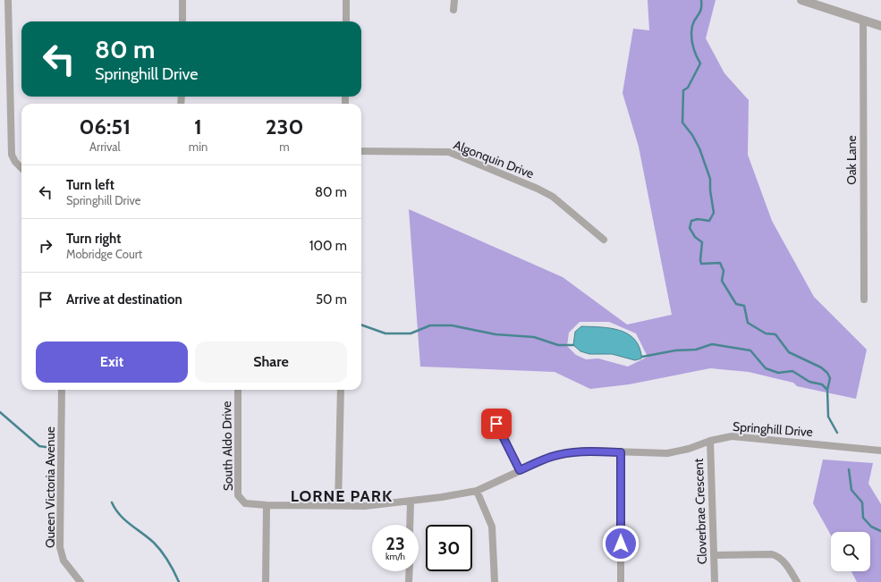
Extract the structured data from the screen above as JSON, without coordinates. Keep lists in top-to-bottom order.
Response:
{
  "streets": {
    "street": [
      "Algonquin Drive",
      "Oak Lane",
      "Springhill Drive",
      "South Aldo Drive",
      "Queen Victoria Avenue",
      "Cloverbrae Crescent"
    ]
  },
  "crossings": [
    ["Springhill Drive", "South Aldo Drive"],
    ["Springhill Drive", "Cloverbrae Crescent"]
  ],
  "districts": ["LORNE PARK"],
  "page": {
    "turn": ["80 m", "Springhill Drive"],
    "eta": [
      "06:51",
      "Arrival",
      "1",
      "min",
      "230",
      "m"
    ],
    "list": [
      {
        "name": "Turn left",
        "note": "Springhill Drive",
        "value": "80 m"
      },
      {
        "name": "Turn right",
        "note": "Mobridge Court",
        "value": "100 m"
      },
      {
        "name": "Arrive at destination",
        "value": "50 m"
      }
    ],
    "buttons": ["Exit", "Share"],
    "speed": "23 km/h",
    "limit": "30"
  }
}
